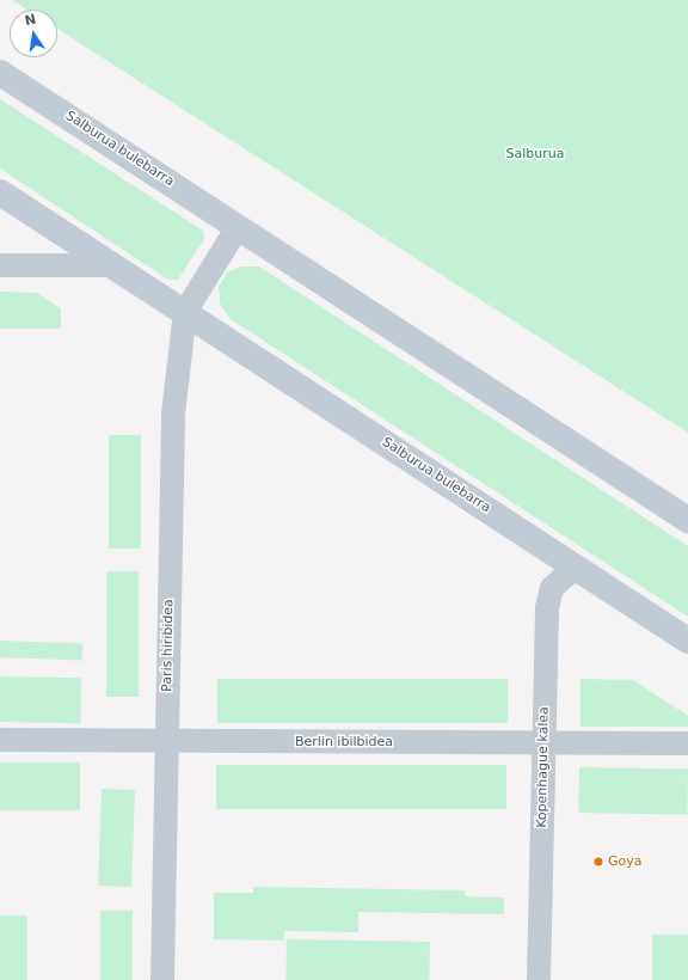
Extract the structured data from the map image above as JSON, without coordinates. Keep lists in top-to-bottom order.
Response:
{
  "streets": {
    "main road": ["Salburua bulebarra"],
    "street": ["Paris hiribidea", "Berlin ibilbidea", "Kopenhague kalea"]
  },
  "crossings": [
    ["Salburua bulebarra", "Paris hiribidea"],
    ["Salburua bulebarra", "Kopenhague kalea"],
    ["Paris hiribidea", "Berlin ibilbidea"],
    ["Berlin ibilbidea", "Kopenhague kalea"]
  ],
  "parks": ["Salburua"],
  "places": ["Goya"],
  "north": "top"
}
